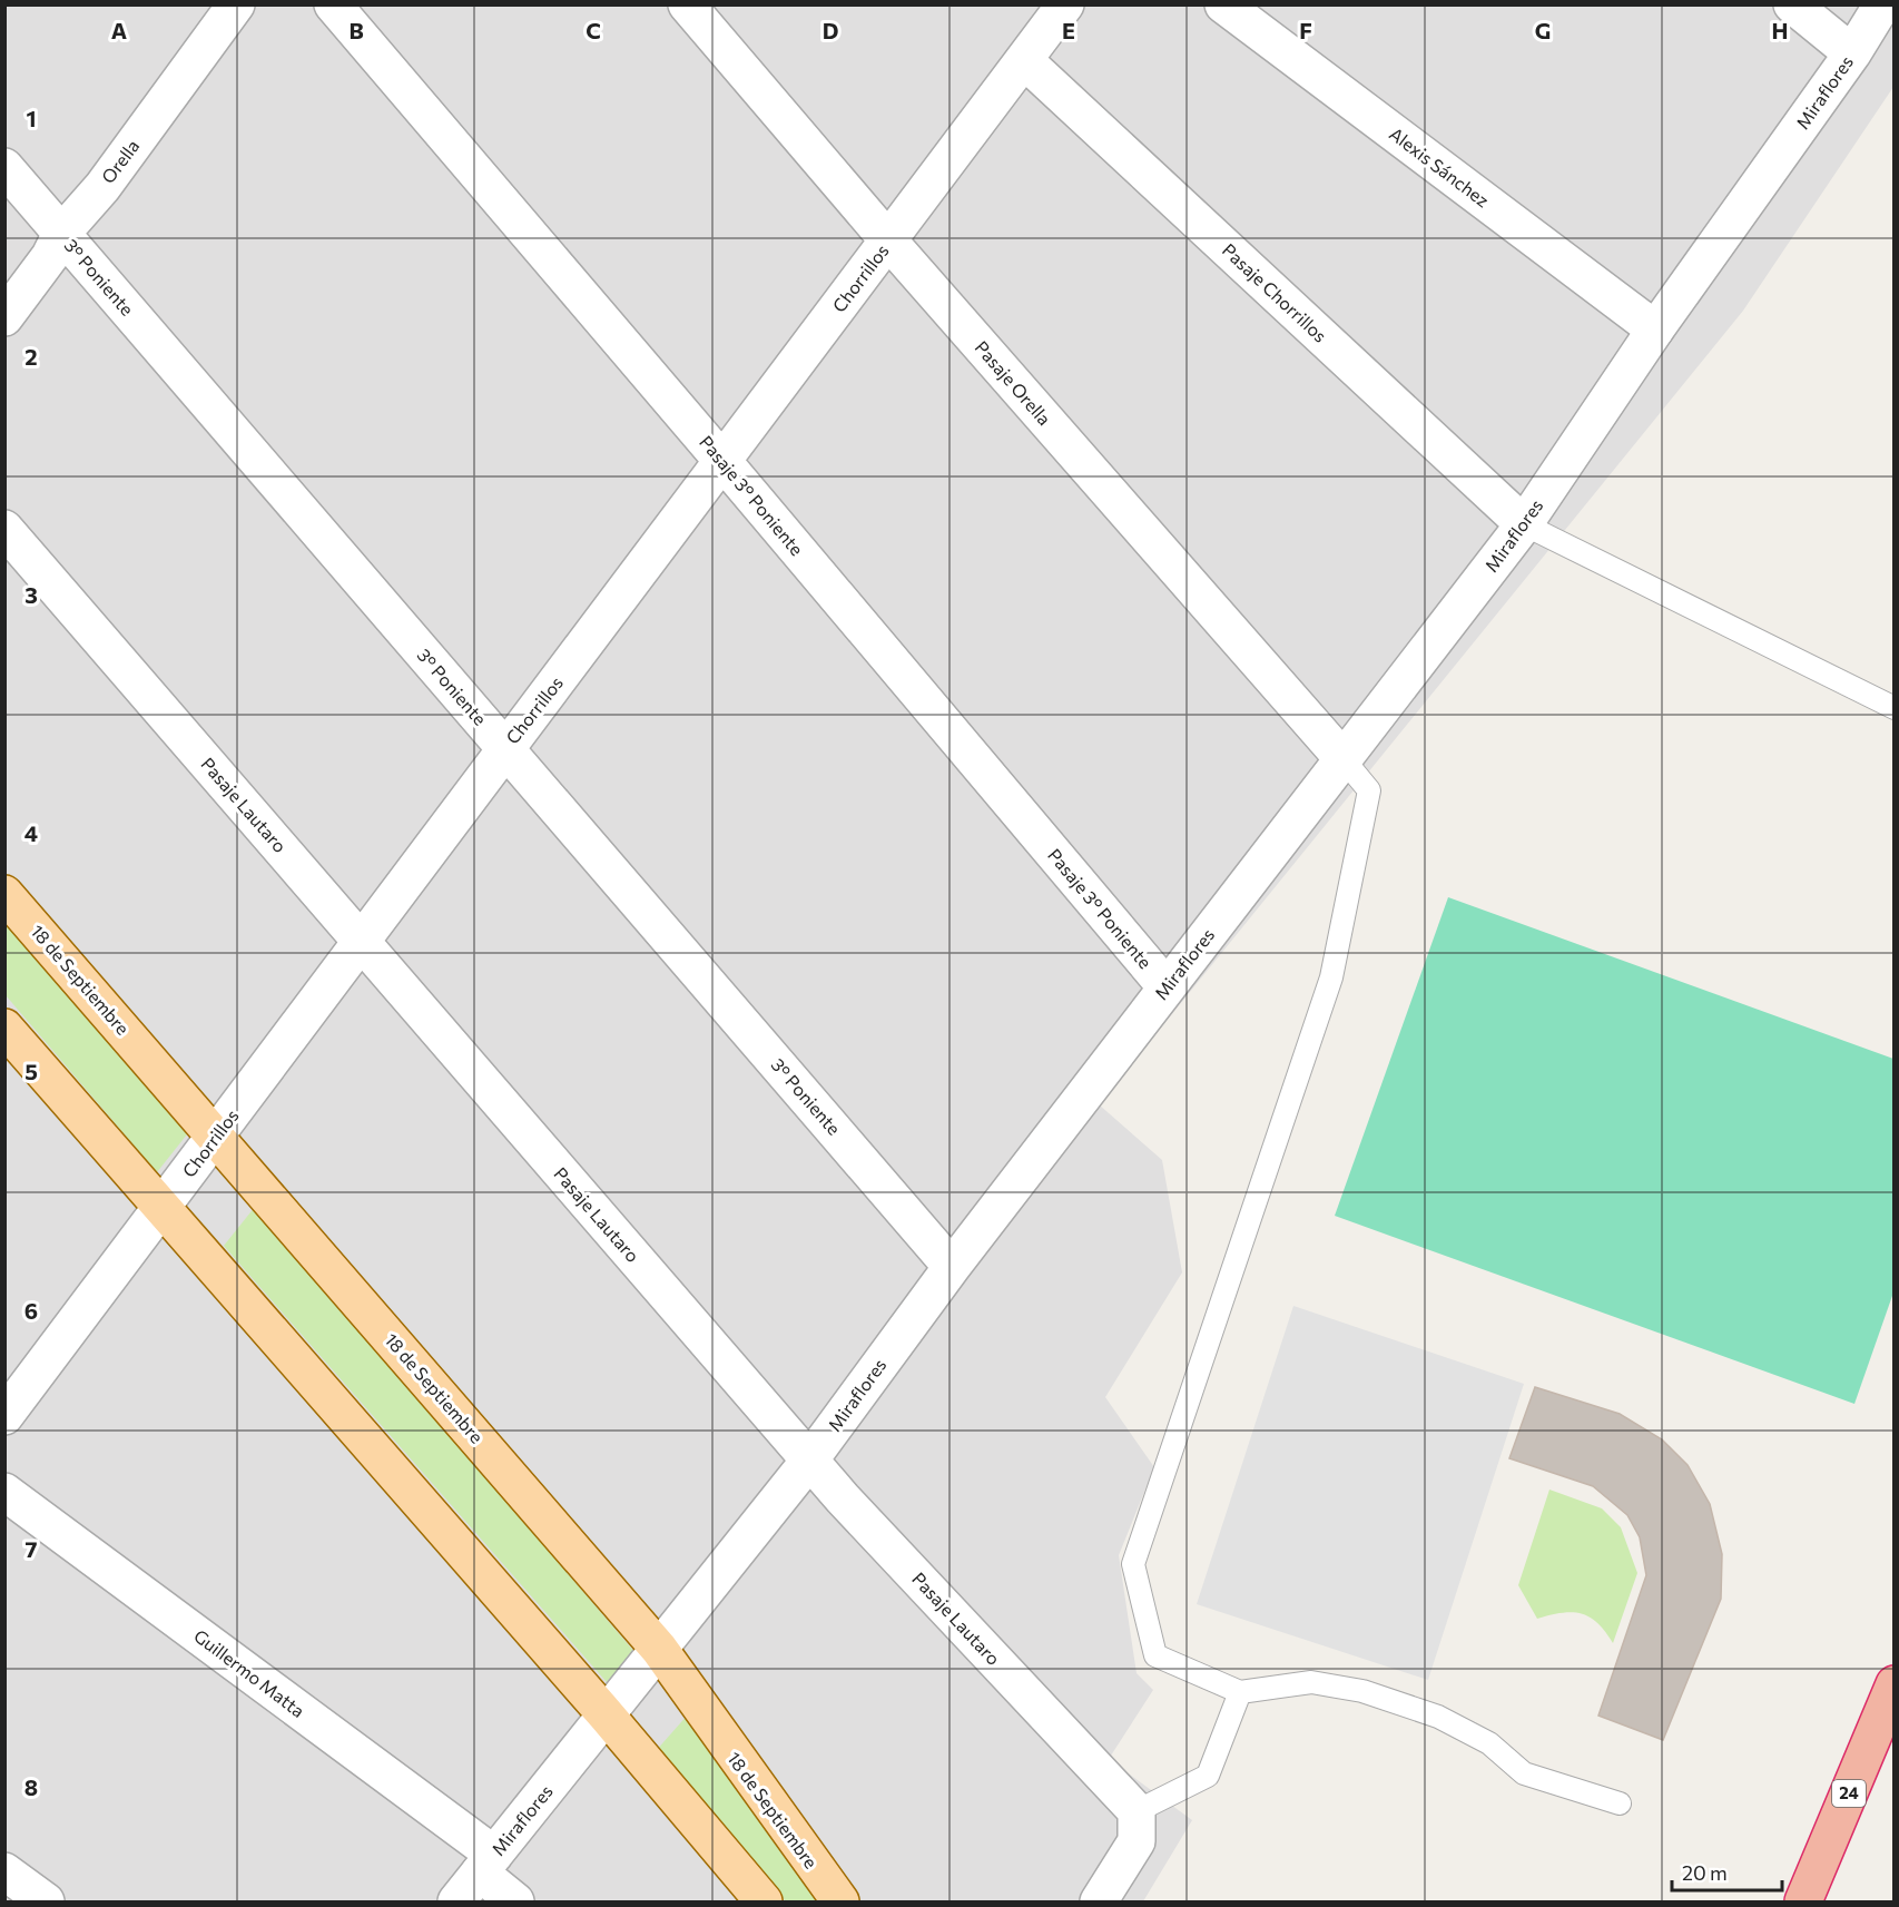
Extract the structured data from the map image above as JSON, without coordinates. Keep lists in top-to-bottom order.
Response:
{
  "streets": {
    "highway": ["24"],
    "main road": ["18 de Septiembre"],
    "street": [
      "Miraflores",
      "Orella",
      "Alexis Sánchez",
      "3° Poniente",
      "Chorrillos",
      "Pasaje Chorrillos",
      "Pasaje Orella",
      "Pasaje 3° Poniente",
      "Pasaje Lautaro",
      "Guillermo Matta"
    ]
  },
  "crossings": [
    ["Miraflores", "Alexis Sánchez"],
    ["Miraflores", "3° Poniente"],
    ["Miraflores", "Pasaje Chorrillos"],
    ["Miraflores", "Pasaje Orella"],
    ["Miraflores", "Pasaje 3° Poniente"],
    ["Miraflores", "Pasaje Lautaro"],
    ["Miraflores", "18 de Septiembre"],
    ["Miraflores", "Guillermo Matta"],
    ["Orella", "3° Poniente"],
    ["3° Poniente", "Chorrillos"],
    ["Chorrillos", "Pasaje Chorrillos"],
    ["Chorrillos", "Pasaje Orella"],
    ["Chorrillos", "Pasaje 3° Poniente"],
    ["Chorrillos", "Pasaje Lautaro"],
    ["Chorrillos", "18 de Septiembre"]
  ],
  "scale_bar": "20 m",
  "grid": {
    "columns": [
      "A",
      "B",
      "C",
      "D",
      "E",
      "F",
      "G",
      "H"
    ],
    "rows": [
      "1",
      "2",
      "3",
      "4",
      "5",
      "6",
      "7",
      "8"
    ]
  }
}
